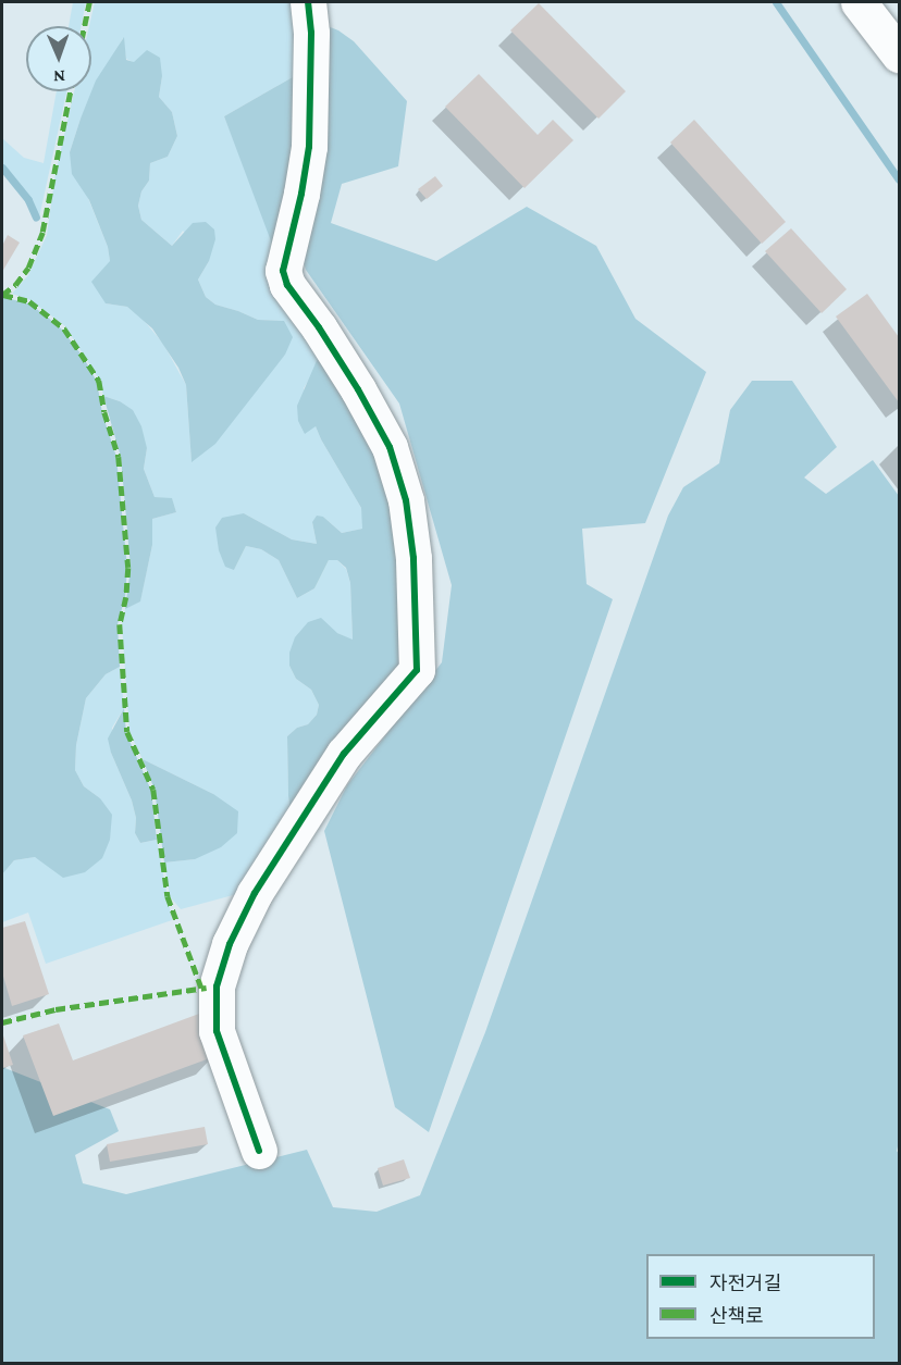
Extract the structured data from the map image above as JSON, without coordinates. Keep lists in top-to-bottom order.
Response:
{
  "legend": ["자전거길", "산책로"],
  "north": "bottom"
}
